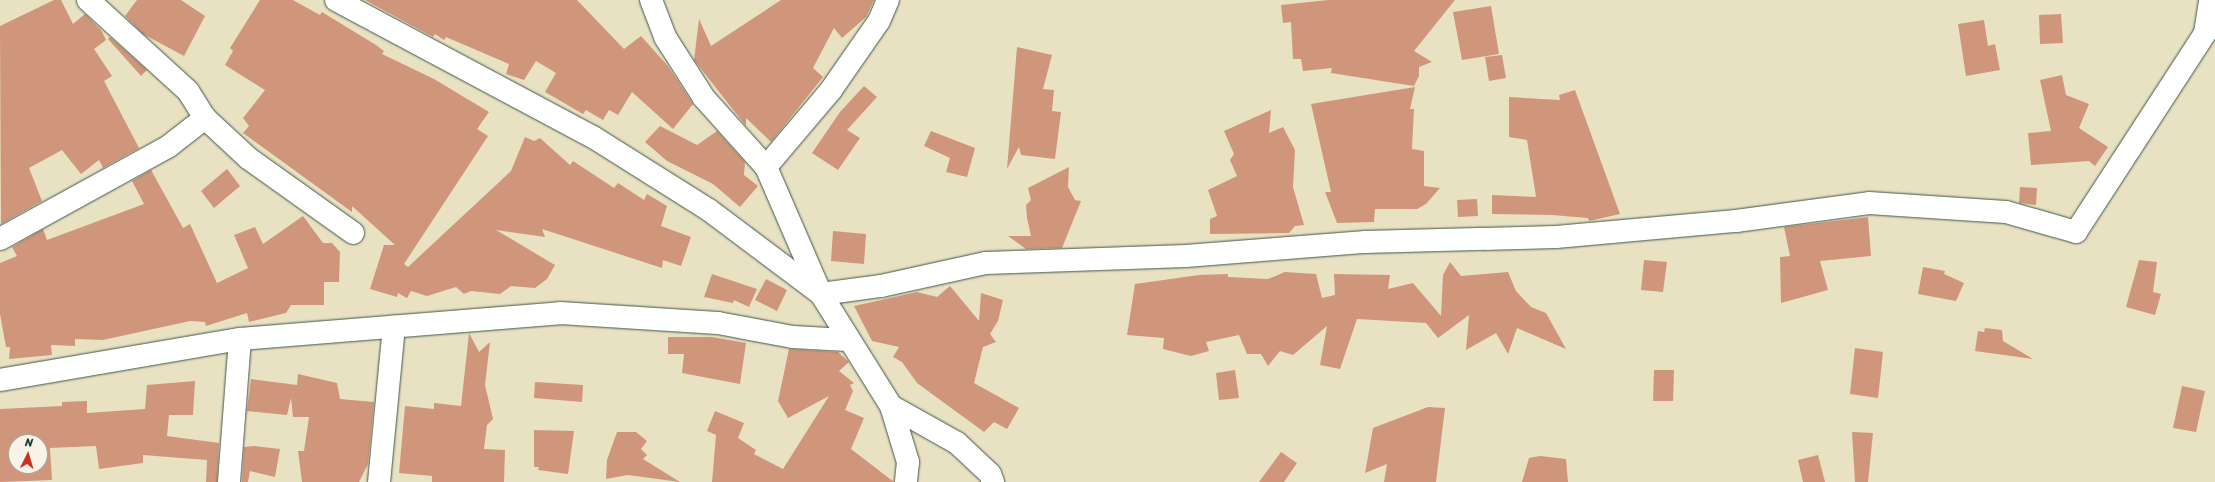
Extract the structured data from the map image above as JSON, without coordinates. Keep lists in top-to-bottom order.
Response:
{
  "north": "top"
}
